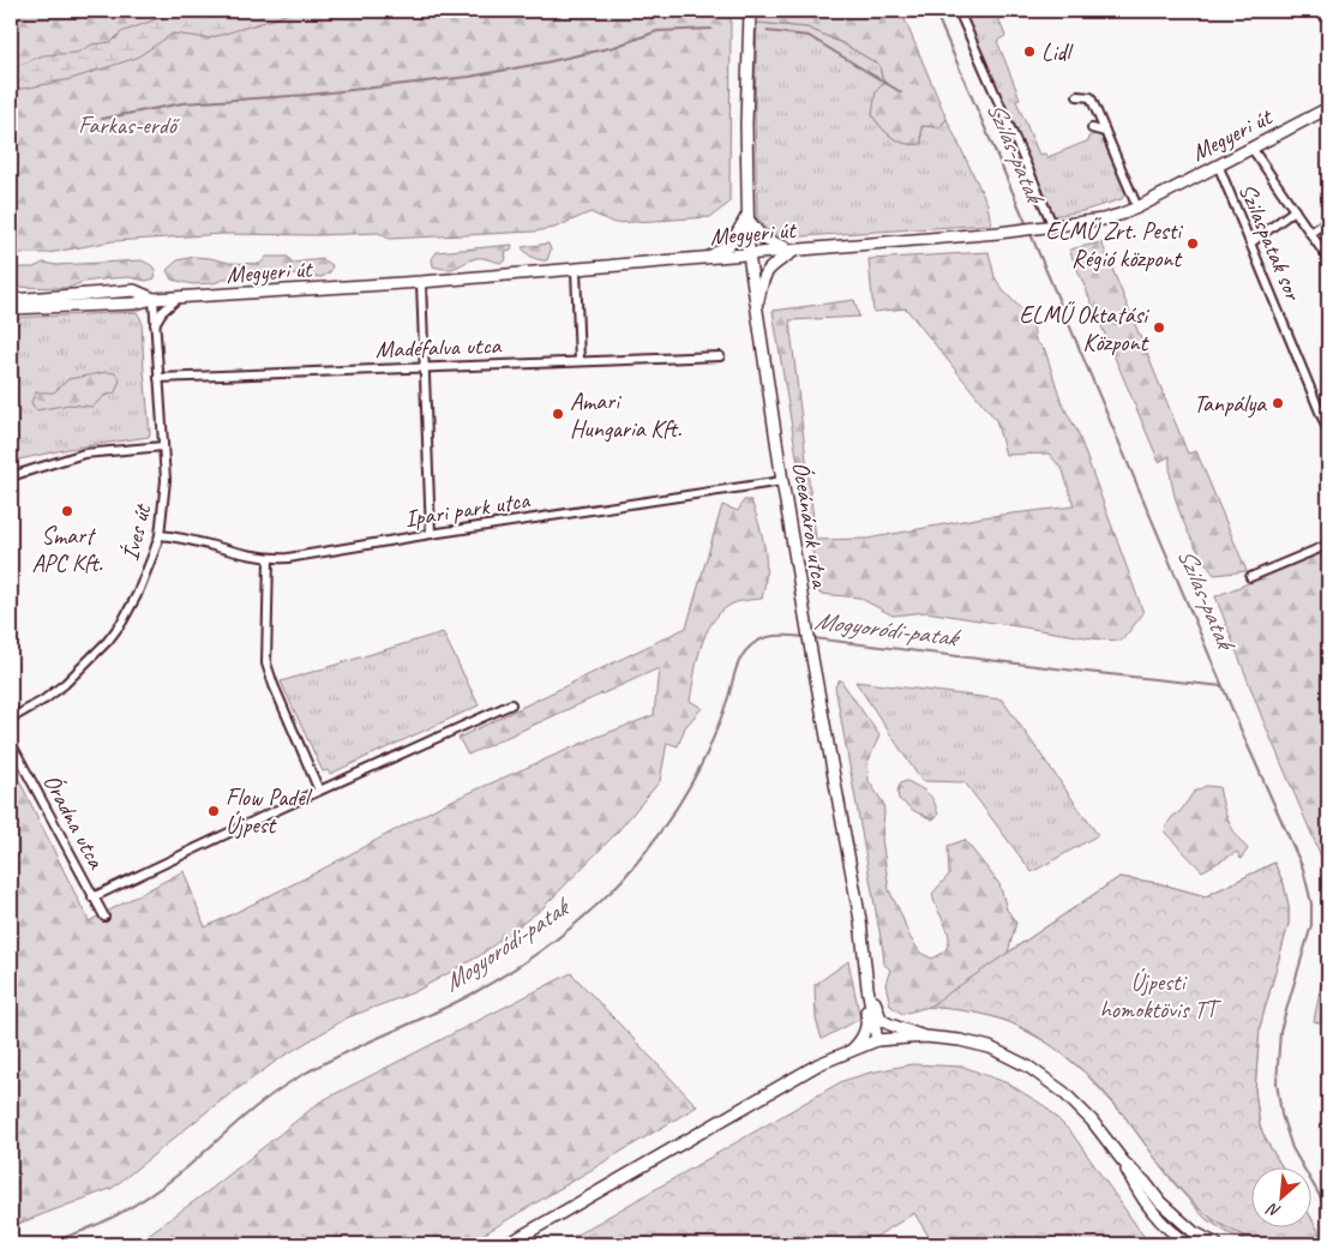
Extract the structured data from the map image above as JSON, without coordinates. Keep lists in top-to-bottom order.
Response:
{
  "streets": {
    "main road": ["Megyeri út", "Óceánárok utca"],
    "street": [
      "Szilaspatak sor",
      "Madéfalva utca",
      "Ipari park utca",
      "Íves út",
      "Óradna utca"
    ]
  },
  "crossings": [
    ["Megyeri út", "Szilaspatak sor"],
    ["Megyeri út", "Óceánárok utca"],
    ["Megyeri út", "Íves út"],
    ["Madéfalva utca", "Íves út"],
    ["Ipari park utca", "Óceánárok utca"],
    ["Ipari park utca", "Íves út"]
  ],
  "water": ["Szilas-patak", "Mogyoródi-patak"],
  "parks": ["Farkas-erdő", "Újpesti homoktövis TT"],
  "places": [
    "Lidl",
    "ELMŰ Zrt. Pesti Régió központ",
    "ELMŰ Oktatási Központ",
    "Tanpálya",
    "Amari Hungaria Kft.",
    "Smart APC Kft.",
    "Flow Padel Újpest"
  ],
  "north": "bottom left"
}
